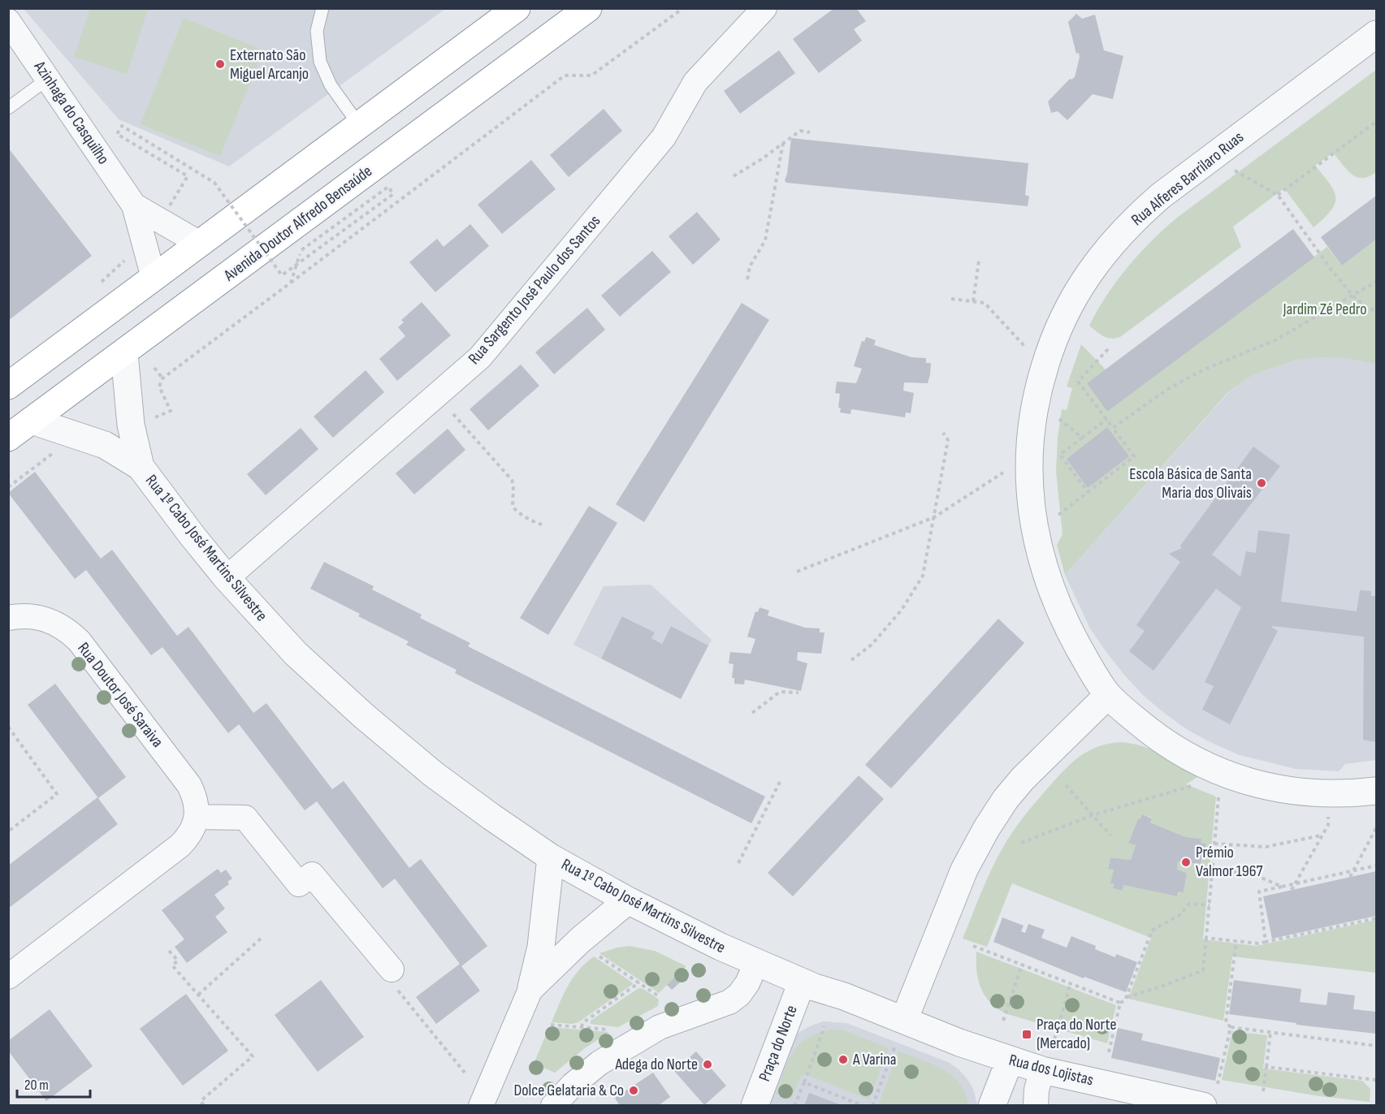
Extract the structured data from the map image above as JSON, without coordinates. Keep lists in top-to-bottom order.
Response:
{
  "streets": {
    "highway": ["Avenida Doutor Alfredo Bensaúde"],
    "street": [
      "Azinhaga do Casquilho",
      "Rua Alferes Barrilaro Ruas",
      "Rua Sargento José Paulo dos Santos",
      "Rua 1º Cabo José Martins Silvestre",
      "Rua Doutor José Saraiva",
      "Praça do Norte",
      "Rua dos Lojistas"
    ]
  },
  "crossings": [
    ["Avenida Doutor Alfredo Bensaúde", "Rua 1º Cabo José Martins Silvestre"],
    ["Rua Sargento José Paulo dos Santos", "Rua 1º Cabo José Martins Silvestre"],
    ["Rua 1º Cabo José Martins Silvestre", "Praça do Norte"],
    ["Rua 1º Cabo José Martins Silvestre", "Rua dos Lojistas"]
  ],
  "parks": ["Jardim Zé Pedro"],
  "places": {
    "other": [
      "Externato São Miguel Arcanjo",
      "Escola Básica de Santa Maria dos Olivais",
      "Prémio Valmor 1967",
      "A Varina",
      "Adega do Norte",
      "Dolce Gelataria & Co"
    ],
    "transit": ["Praça do Norte (Mercado)"]
  },
  "scale_bar": "20 m"
}
